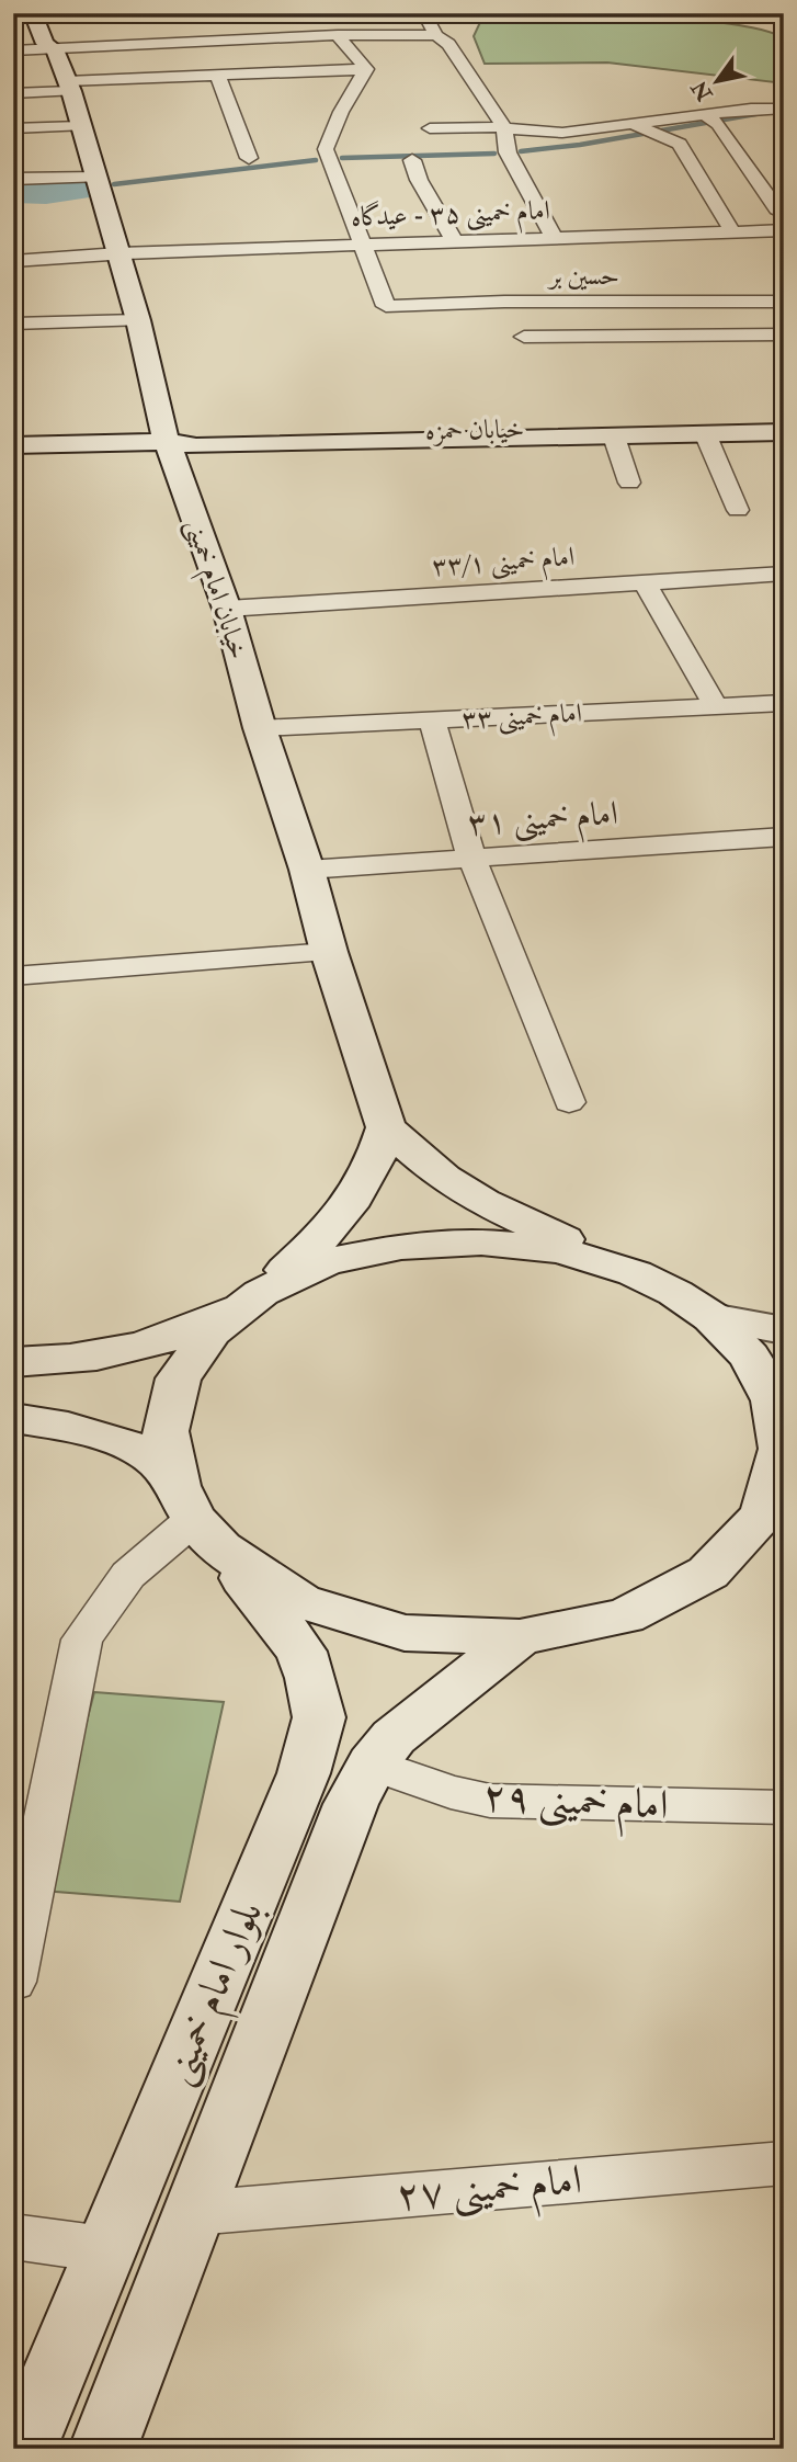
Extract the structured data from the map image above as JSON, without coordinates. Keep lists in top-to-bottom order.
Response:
{
  "streets": {
    "main road": ["خیابان حمزه", "خیابان امام خمینی", "بلوار امام خمینی"],
    "street": [
      "امام خمینی ۳۵ - عیدگاه",
      "حسین بر",
      "امام خمینی ۳۳/۱",
      "امام خمینی ۳۳",
      "امام خمینی ۳۱",
      "امام خمینی ۲۹",
      "امام خمینی ۲۷"
    ]
  },
  "crossings": [
    ["امام خمینی ۳۵ - عیدگاه", "حسین بر"],
    ["امام خمینی ۳۵ - عیدگاه", "خیابان امام خمینی"],
    ["خیابان حمزه", "خیابان امام خمینی"],
    ["امام خمینی ۳۳/۱", "خیابان امام خمینی"],
    ["خیابان امام خمینی", "امام خمینی ۳۳"],
    ["خیابان امام خمینی", "امام خمینی ۳۱"],
    ["امام خمینی ۲۹", "بلوار امام خمینی"],
    ["بلوار امام خمینی", "امام خمینی ۲۷"]
  ],
  "north": "bottom left"
}
